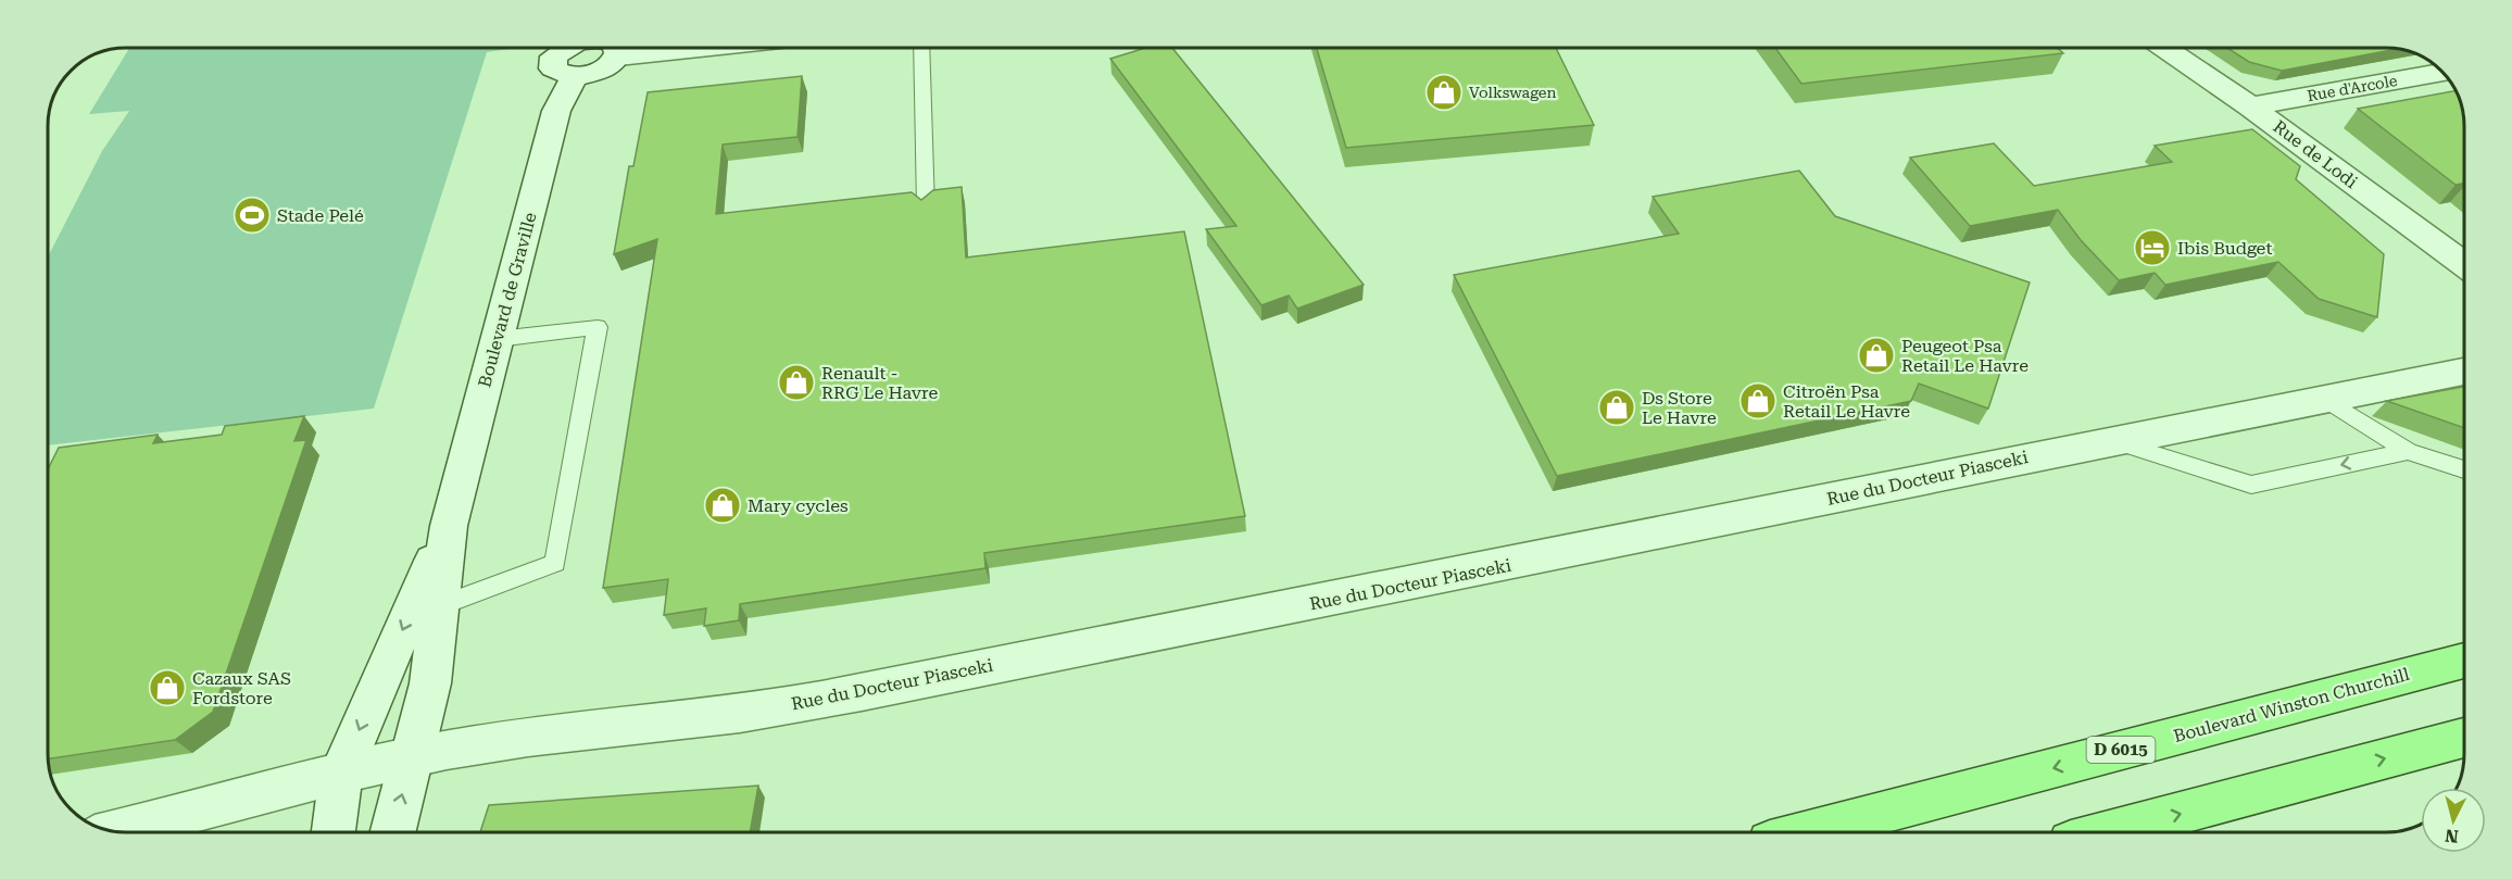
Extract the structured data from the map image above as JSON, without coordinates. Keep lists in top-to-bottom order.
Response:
{
  "streets": {
    "main road": ["Boulevard Winston Churchill", "D 6015"],
    "street": [
      "Rue d'Arcole",
      "Rue de Lodi",
      "Boulevard de Graville",
      "Rue du Docteur Piasceki"
    ]
  },
  "crossings": [
    ["Rue d'Arcole", "Rue de Lodi"],
    ["Boulevard de Graville", "Rue du Docteur Piasceki"]
  ],
  "places": {
    "shop": [
      "Volkswagen",
      "Peugeot Psa Retail Le Havre",
      "Renault - RRG Le Havre",
      "Citroën Psa Retail Le Havre",
      "Ds Store Le Havre",
      "Mary cycles",
      "Cazaux SAS Fordstore"
    ],
    "sports": ["Stade Pelé"],
    "hotel": ["Ibis Budget"]
  },
  "north": "bottom"
}
